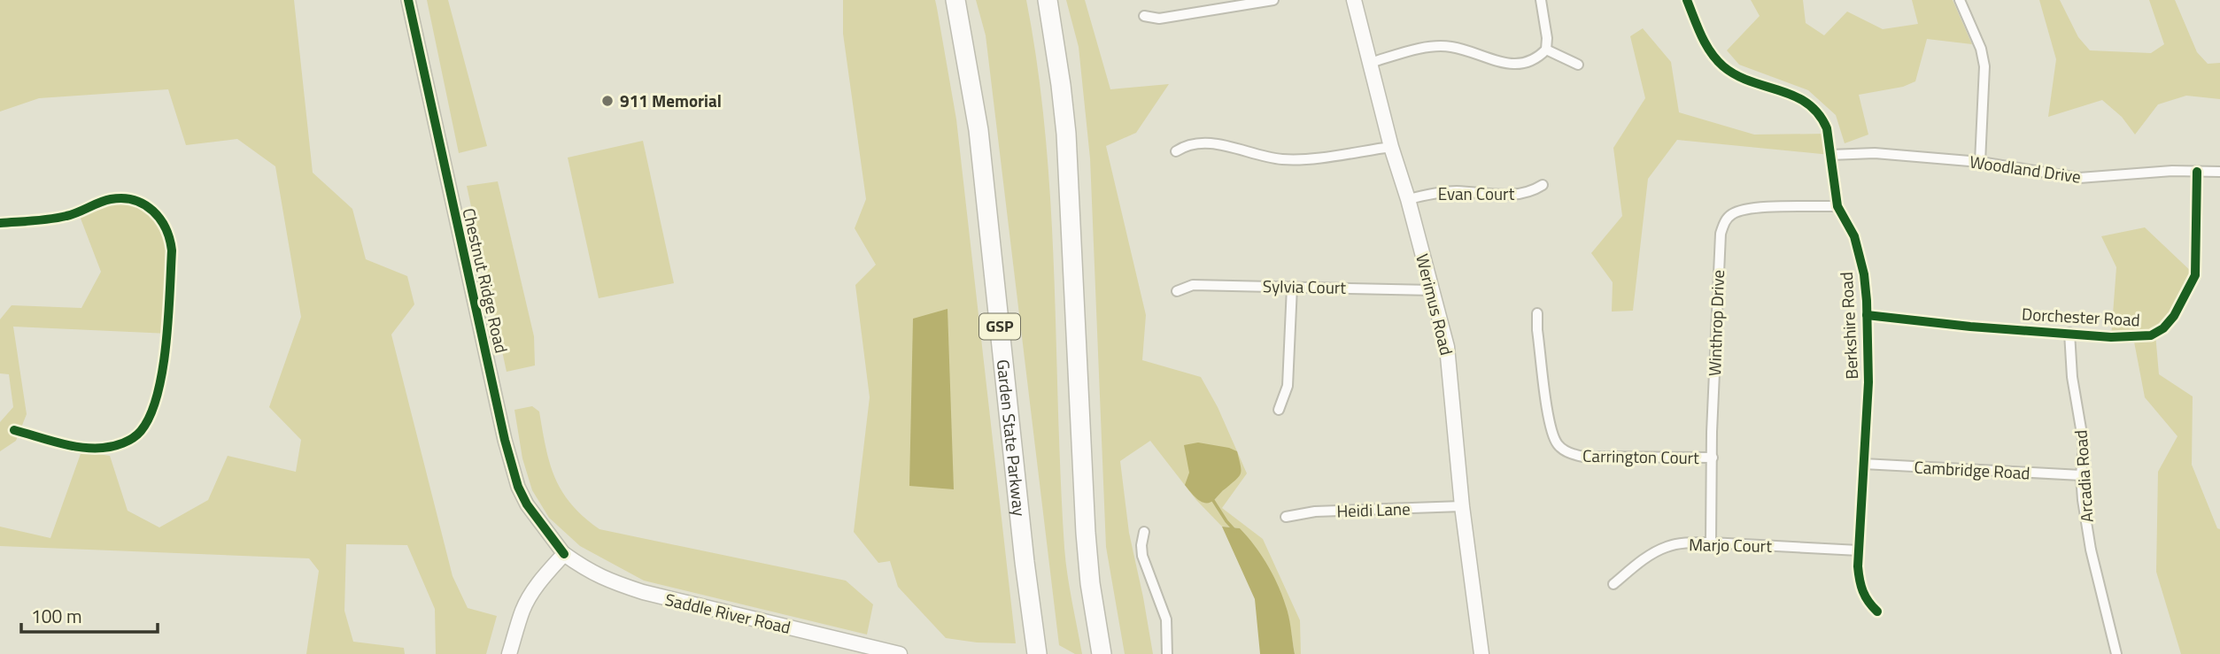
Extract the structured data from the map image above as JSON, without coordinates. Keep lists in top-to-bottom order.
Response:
{
  "streets": {
    "highway": ["GSP", "Garden State Parkway"],
    "main road": ["Werimus Road", "Saddle River Road"],
    "street": [
      "Woodland Drive",
      "Evan Court",
      "Chestnut Ridge Road",
      "Sylvia Court",
      "Dorchester Road",
      "Winthrop Drive",
      "Berkshire Road",
      "Carrington Court",
      "Cambridge Road",
      "Arcadia Road",
      "Heidi Lane",
      "Marjo Court"
    ]
  },
  "crossings": [
    ["Woodland Drive", "Dorchester Road"],
    ["Woodland Drive", "Berkshire Road"],
    ["Evan Court", "Werimus Road"],
    ["Chestnut Ridge Road", "Saddle River Road"],
    ["Sylvia Court", "Werimus Road"],
    ["Werimus Road", "Heidi Lane"],
    ["Dorchester Road", "Berkshire Road"],
    ["Dorchester Road", "Arcadia Road"],
    ["Winthrop Drive", "Berkshire Road"],
    ["Winthrop Drive", "Carrington Court"],
    ["Winthrop Drive", "Marjo Court"],
    ["Berkshire Road", "Cambridge Road"],
    ["Berkshire Road", "Marjo Court"],
    ["Cambridge Road", "Arcadia Road"]
  ],
  "places": ["911 Memorial"],
  "scale_bar": "100 m"
}
